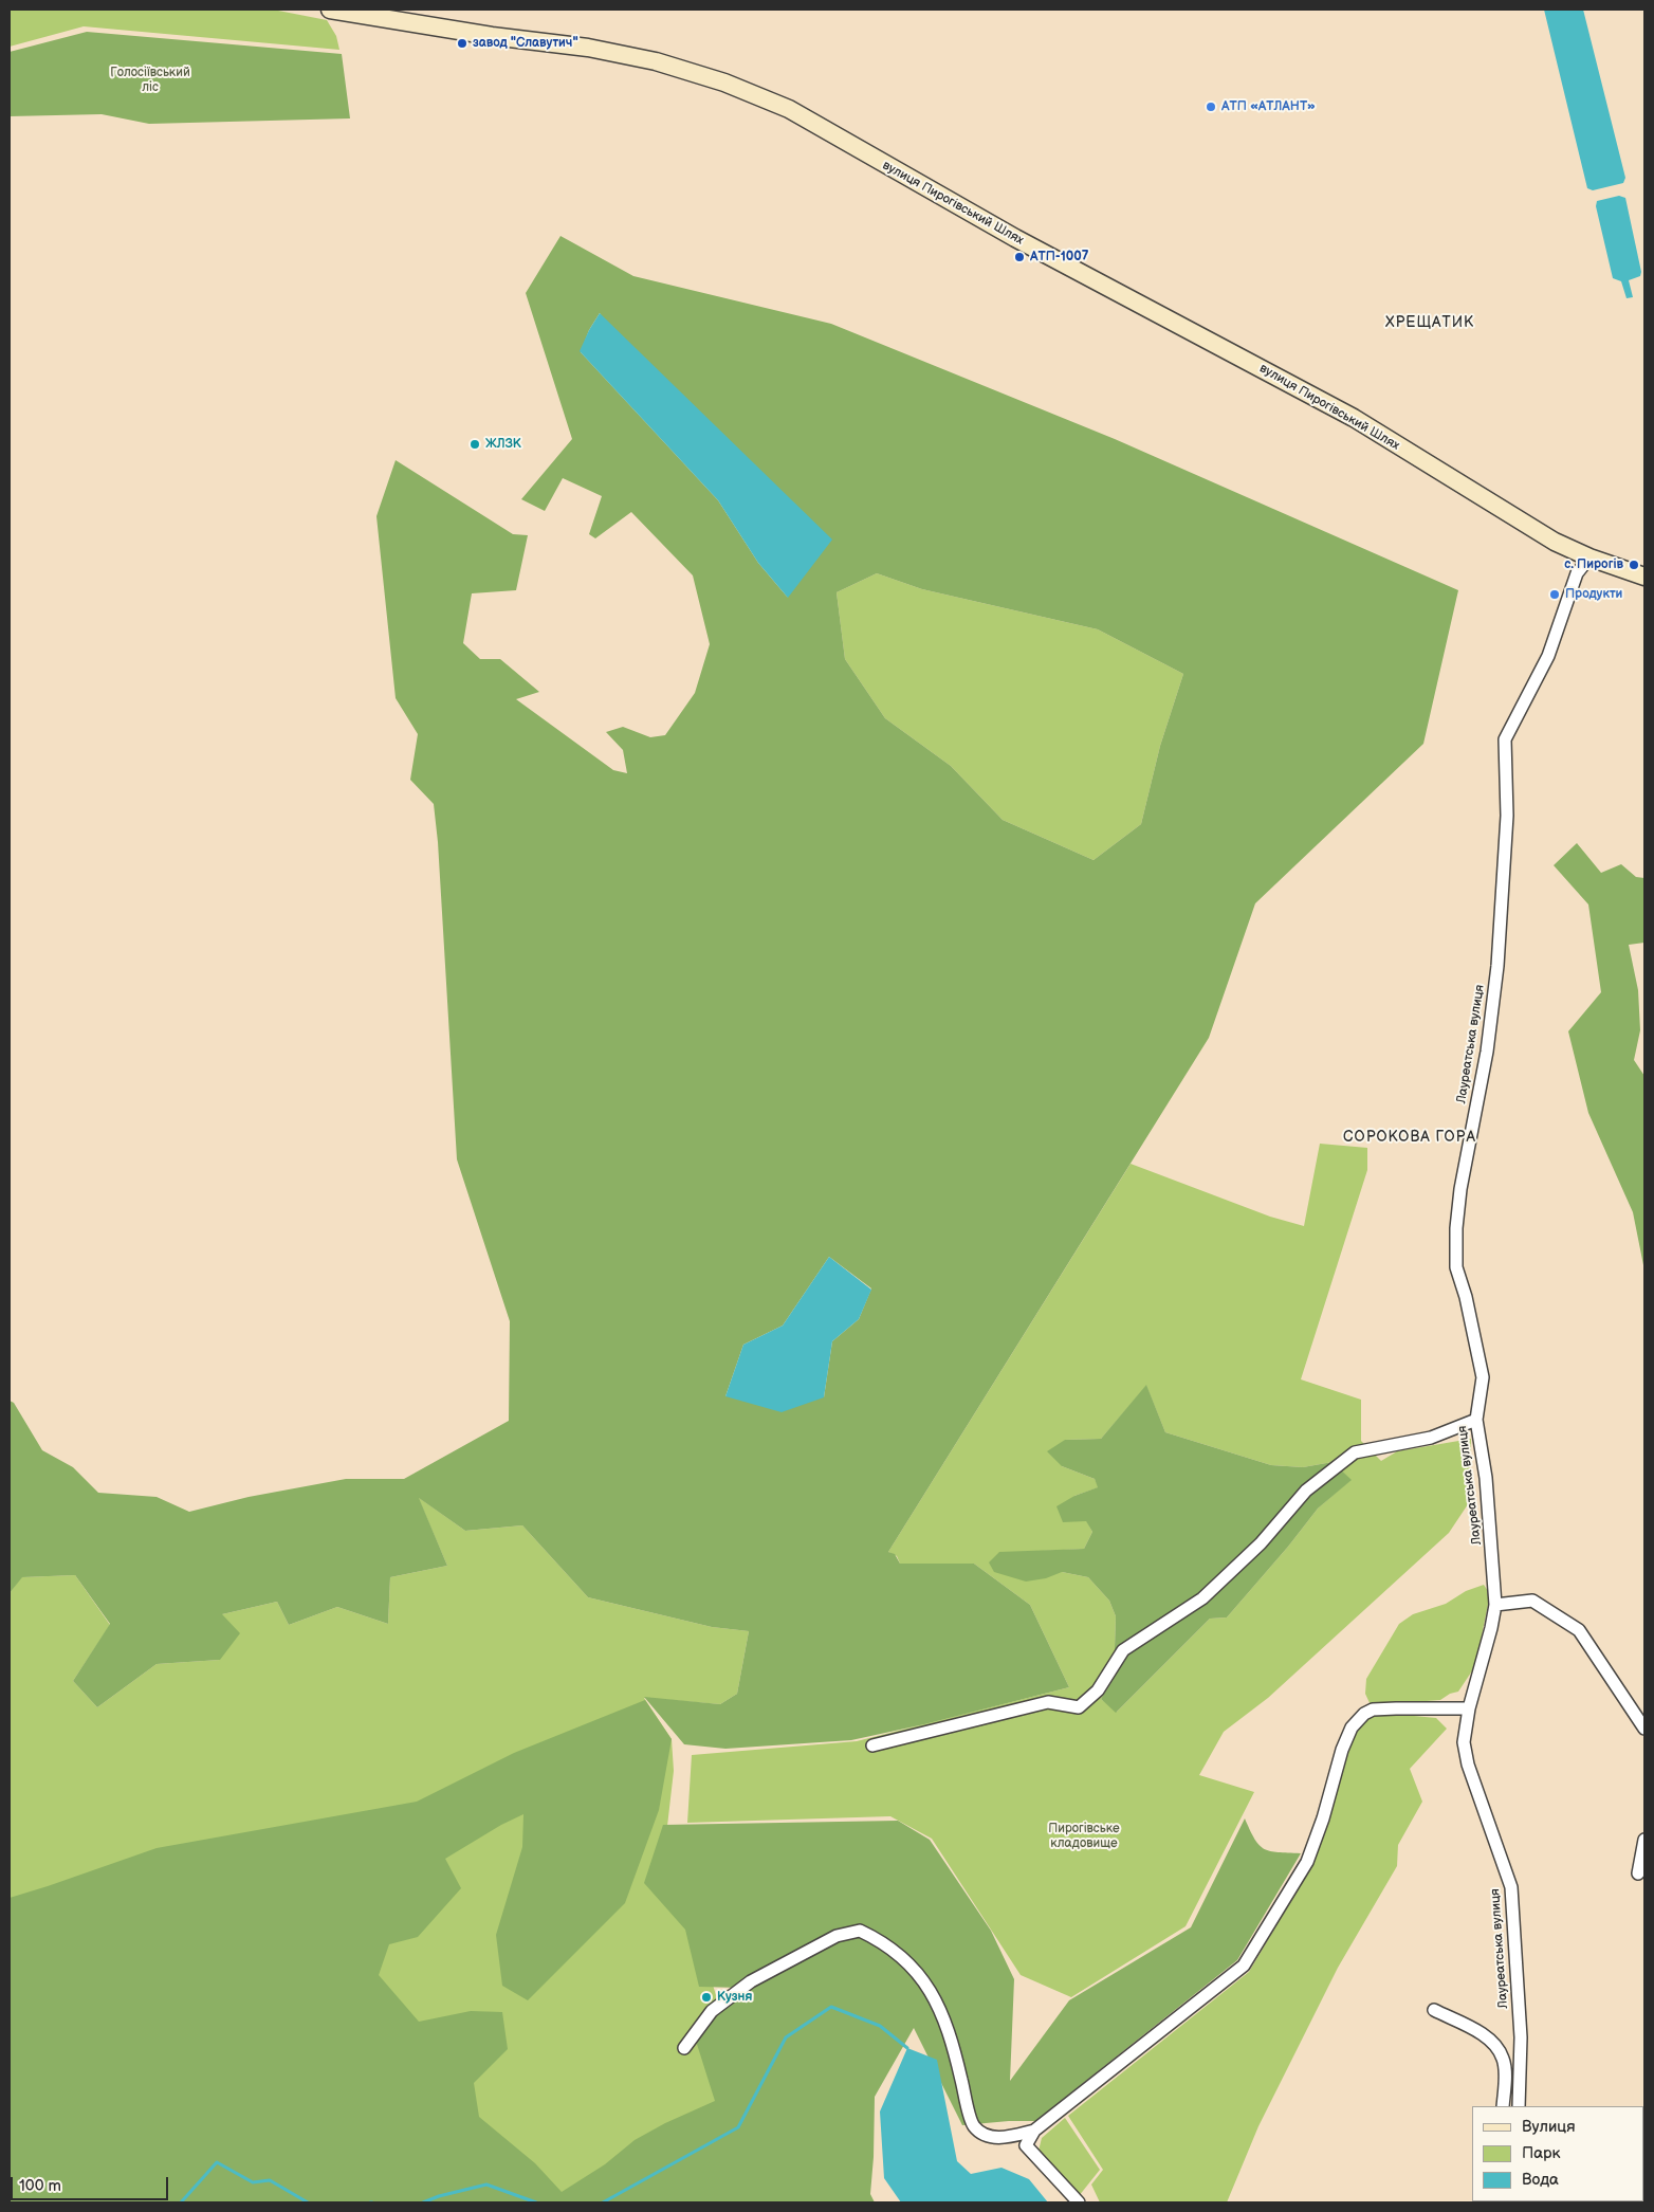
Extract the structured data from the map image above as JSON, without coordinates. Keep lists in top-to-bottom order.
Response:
{
  "streets": {
    "street": ["вулиця Пирогівський Шлях", "Лауреатська вулиця"]
  },
  "crossings": [
    ["вулиця Пирогівський Шлях", "Лауреатська вулиця"]
  ],
  "districts": ["ХРЕЩАТИК", "СОРОКОВА ГОРА"],
  "parks": ["Голосіївський ліс", "Пирогівське кладовище"],
  "places": [
    "завод \"Славутич\"",
    "АТП «АТЛАНТ»",
    "АТП-1007",
    "ЖЛЗК",
    "с. Пирогів",
    "Продукти",
    "Кузня"
  ],
  "legend": ["Вулиця", "Парк", "Вода"],
  "scale_bar": "100 m"
}
